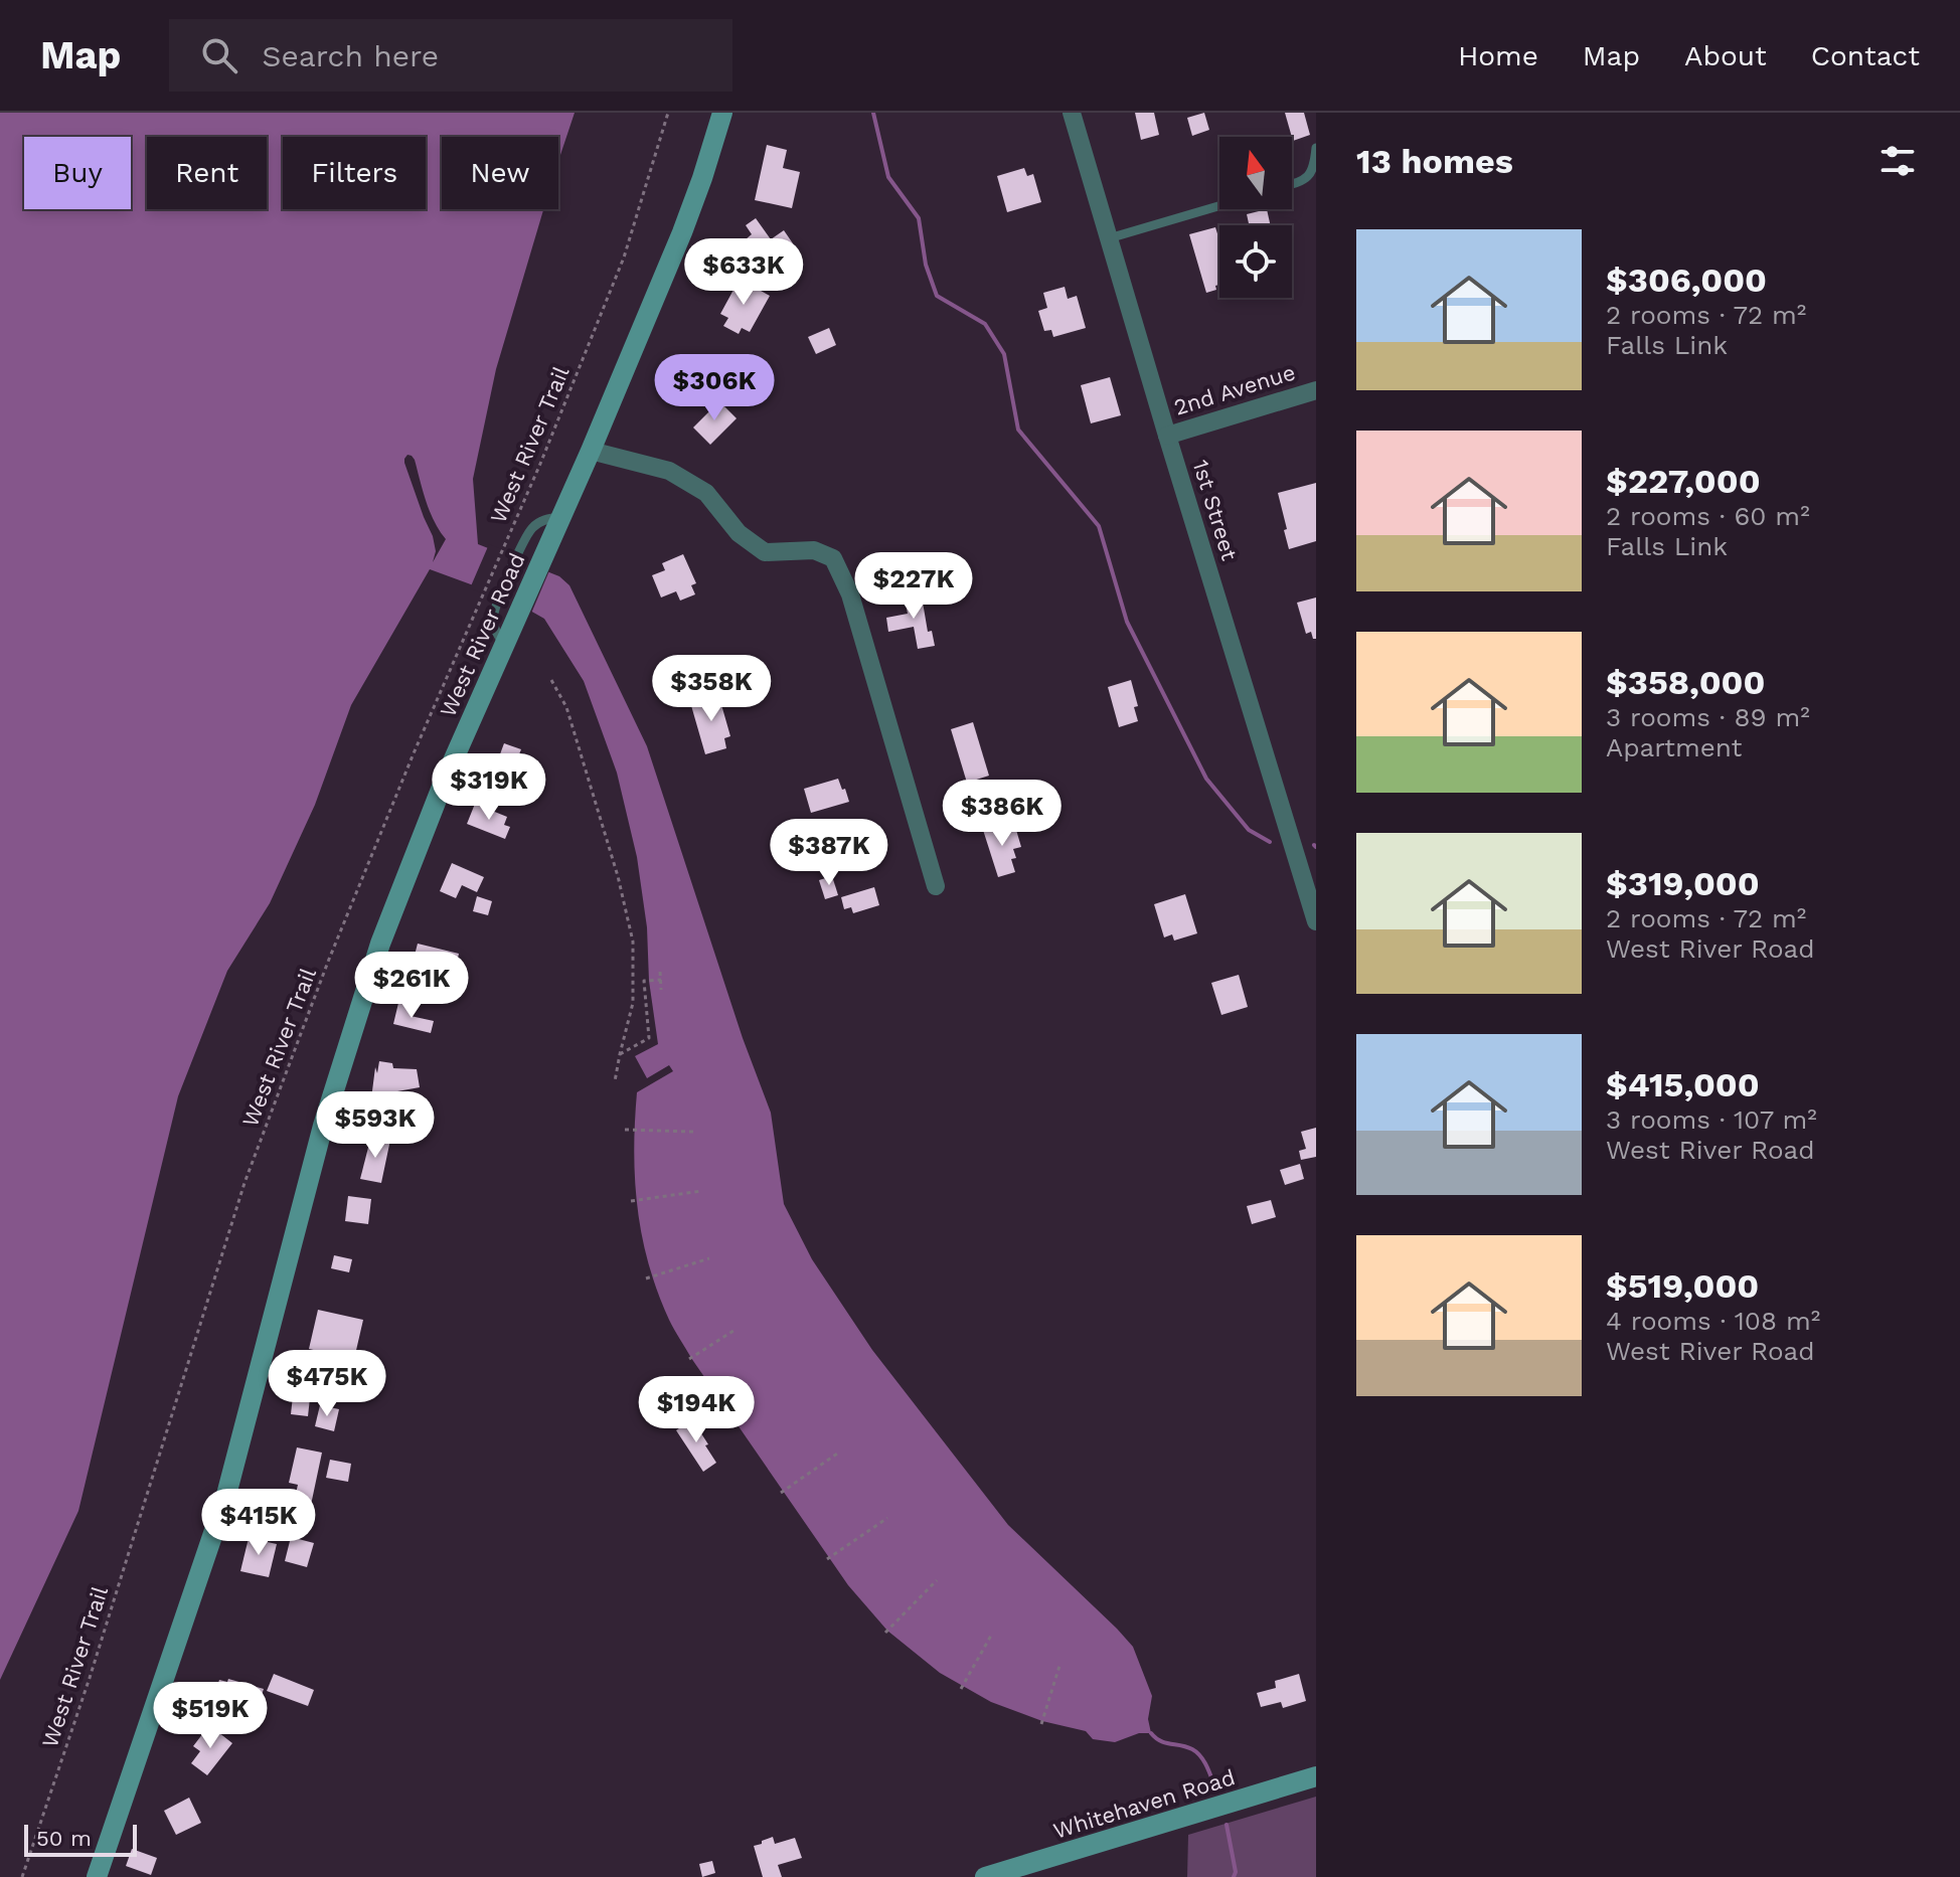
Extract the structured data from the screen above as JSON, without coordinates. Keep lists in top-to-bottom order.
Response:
{
  "streets": {
    "main road": ["West River Road", "Whitehaven Road"],
    "street": ["2nd Avenue", "1st Street"],
    "path": ["West River Trail"]
  },
  "crossings": [
    ["2nd Avenue", "1st Street"]
  ],
  "scale_bar": "50 m",
  "north": "top",
  "page": {
    "header": "Map",
    "search": "Search here",
    "nav": [
      "Home",
      "Map",
      "About",
      "Contact"
    ],
    "heading": "13 homes",
    "chip": [
      "Buy",
      "Rent",
      "Filters",
      "New"
    ],
    "list": [
      {
        "name": "$306,000",
        "note": "2 rooms · 72 m² · Falls Link"
      },
      {
        "name": "$227,000",
        "note": "2 rooms · 60 m² · Falls Link"
      },
      {
        "name": "$358,000",
        "note": "3 rooms · 89 m² · Apartment"
      },
      {
        "name": "$319,000",
        "note": "2 rooms · 72 m² · West River Road"
      },
      {
        "name": "$415,000",
        "note": "3 rooms · 107 m² · West River Road"
      },
      {
        "name": "$519,000",
        "note": "4 rooms · 108 m² · West River Road"
      }
    ],
    "price": [
      "$633K",
      "$306K",
      "$227K",
      "$358K",
      "$319K",
      "$386K",
      "$387K",
      "$261K",
      "$593K",
      "$475K",
      "$194K",
      "$415K",
      "$519K"
    ],
    "scale": "50 m"
  }
}
